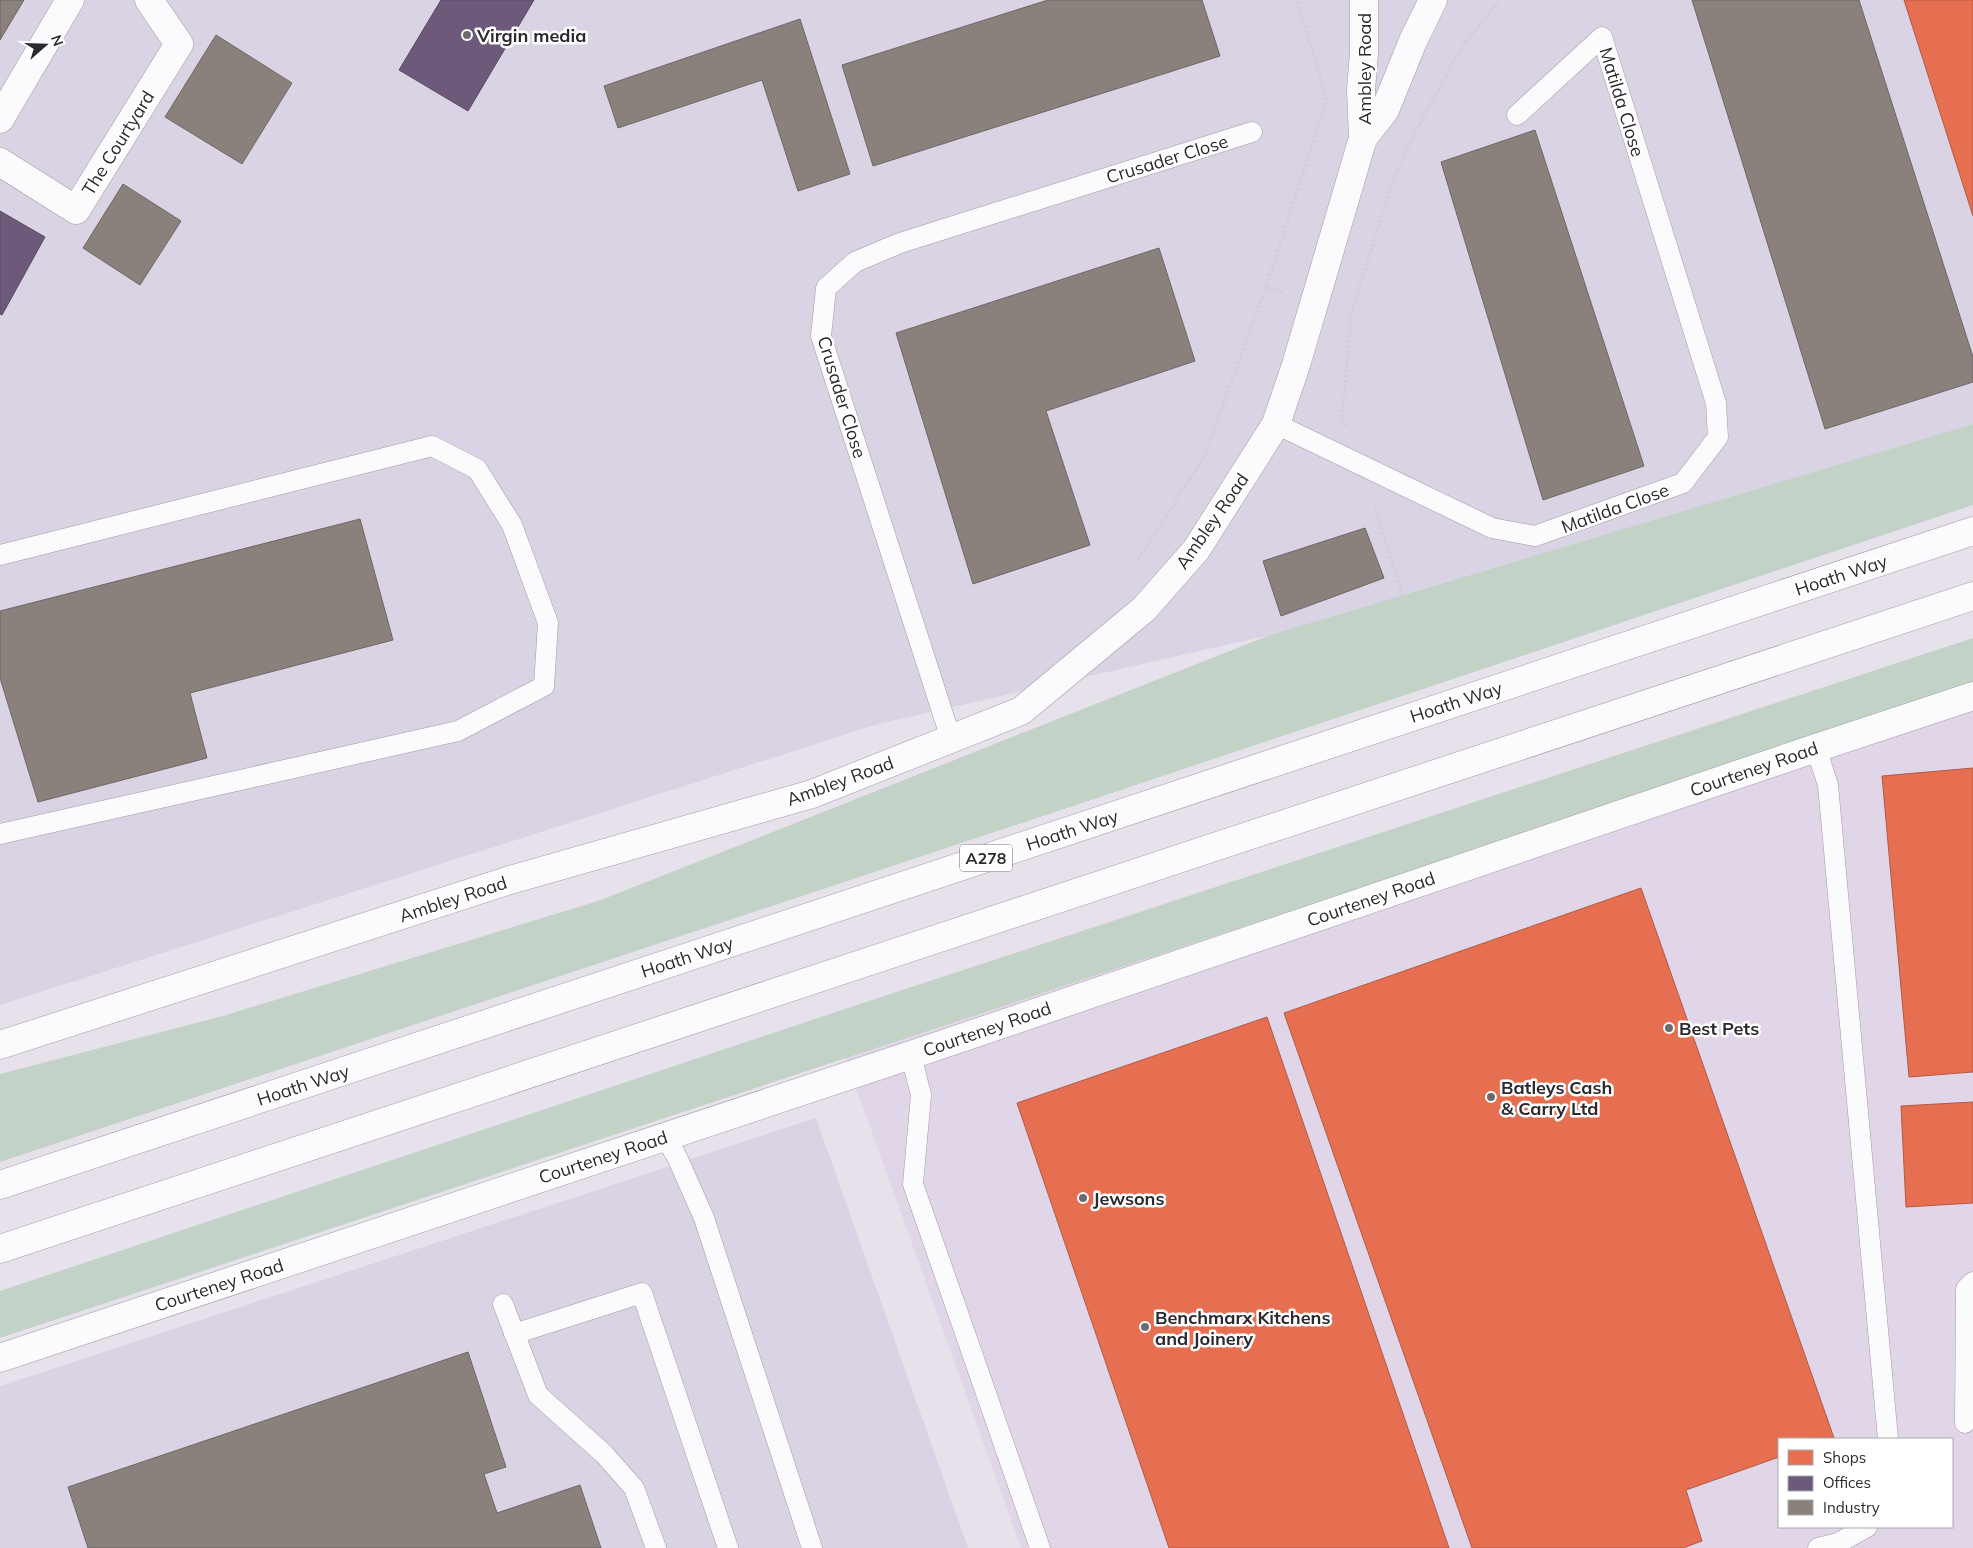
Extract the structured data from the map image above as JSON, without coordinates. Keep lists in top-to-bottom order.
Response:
{
  "streets": {
    "street": [
      "Ambley Road",
      "The Courtyard",
      "Hoath Way",
      "Courteney Road",
      "A278"
    ],
    "lane": ["Matilda Close", "Crusader Close"]
  },
  "crossings": [
    ["Ambley Road", "Matilda Close"],
    ["Ambley Road", "Crusader Close"]
  ],
  "places": [
    "Virgin media",
    "Best Pets",
    "Batleys Cash & Carry Ltd",
    "Jewsons",
    "Benchmarx Kitchens and Joinery"
  ],
  "legend": ["Shops", "Offices", "Industry"],
  "north": "right"
}
